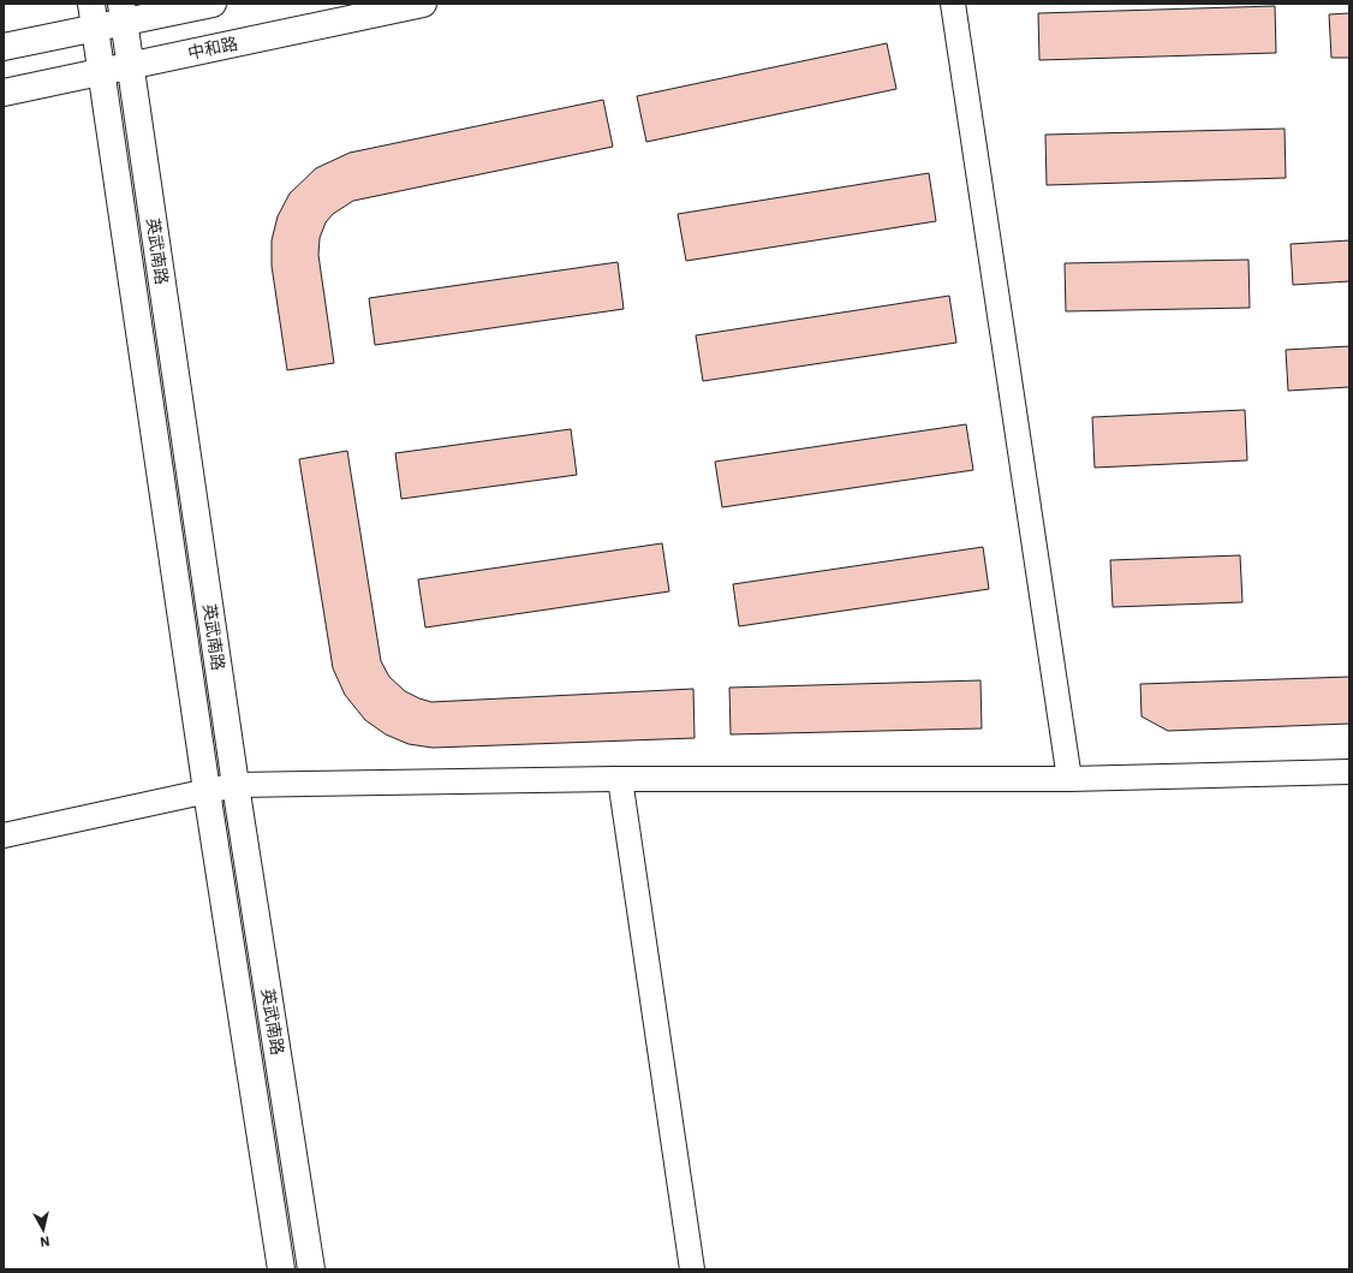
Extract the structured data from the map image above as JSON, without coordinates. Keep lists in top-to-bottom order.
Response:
{
  "streets": {
    "main road": ["中和路", "英武南路"]
  },
  "crossings": [
    ["中和路", "英武南路"]
  ],
  "north": "bottom"
}
